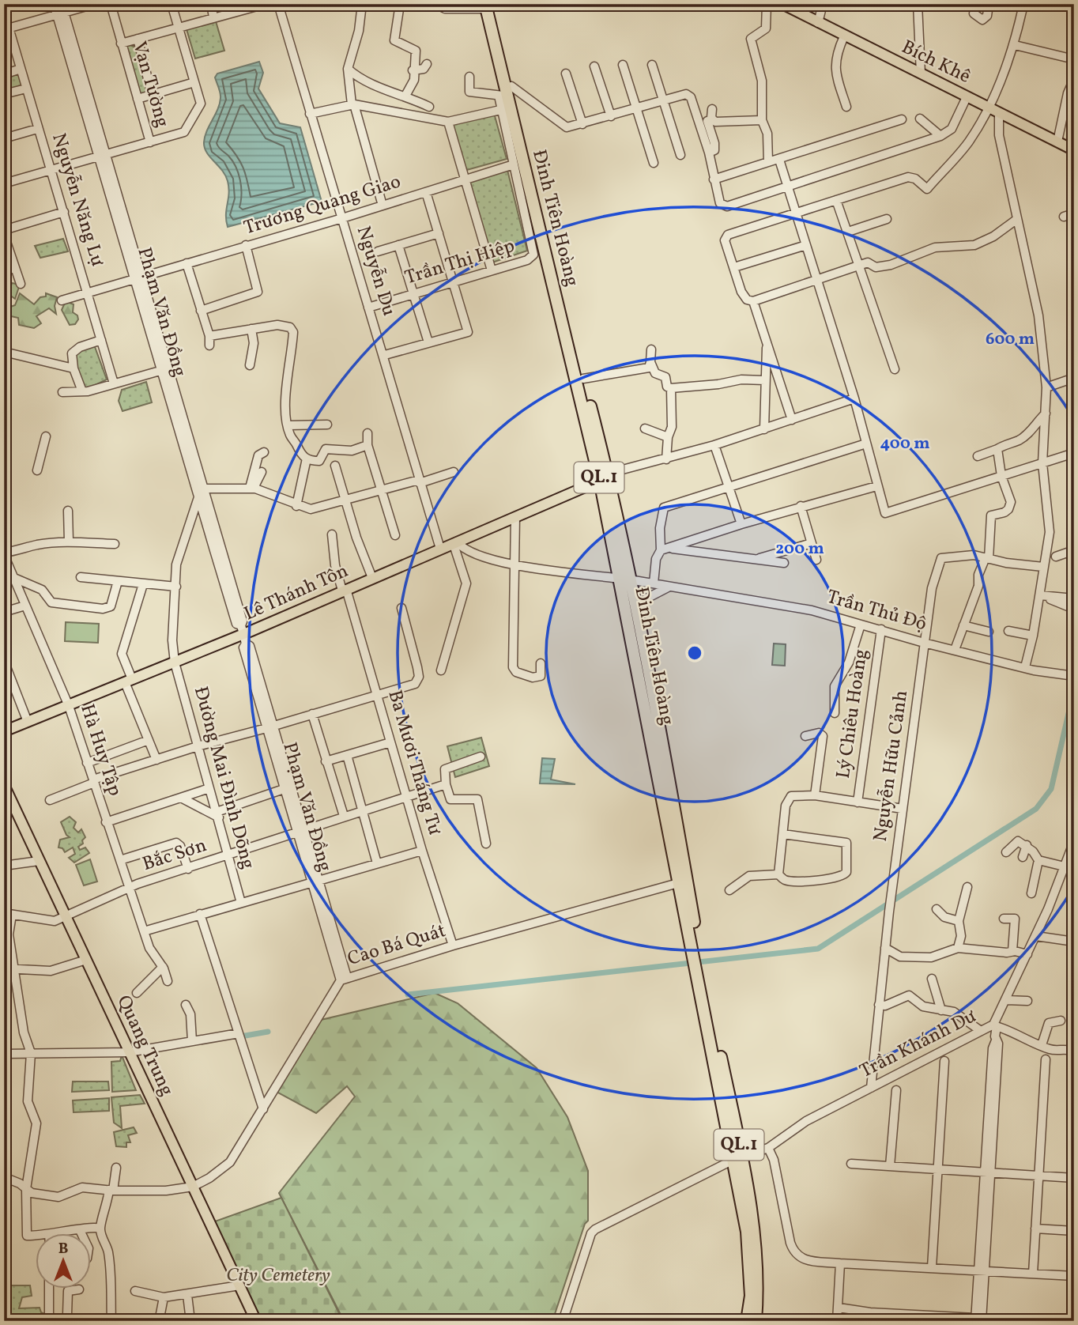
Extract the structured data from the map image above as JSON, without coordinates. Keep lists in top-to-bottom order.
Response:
{
  "streets": {
    "highway": ["Đinh Tiên Hoàng", "QL.1"],
    "main road": ["Bích Khê", "Lê Thánh Tôn", "Quang Trung"],
    "street": [
      "Vạn Tường",
      "Nguyễn Năng Lự",
      "Trương Quang Giao",
      "Trần Thị Hiệp",
      "Nguyễn Du",
      "Phạm Văn Đồng",
      "Trần Thủ Độ",
      "Lý Chiêu Hoàng",
      "Hà Huy Tập",
      "Ba Mươi Tháng Tư",
      "Nguyễn Hữu Cảnh",
      "Đường Mai Đình Dõng",
      "Bắc Sơn",
      "Cao Bá Quát",
      "Trần Khánh Dư"
    ]
  },
  "crossings": [
    ["Nguyễn Năng Lự", "Trương Quang Giao"],
    ["Trương Quang Giao", "Trần Thị Hiệp"],
    ["Trương Quang Giao", "Nguyễn Du"],
    ["Trương Quang Giao", "Phạm Văn Đồng"],
    ["Đinh Tiên Hoàng", "Lê Thánh Tôn"],
    ["Đinh Tiên Hoàng", "Trần Thủ Độ"],
    ["Đinh Tiên Hoàng", "Cao Bá Quát"],
    ["Đinh Tiên Hoàng", "Trần Khánh Dư"],
    ["Trần Thị Hiệp", "Nguyễn Du"],
    ["Nguyễn Du", "Lê Thánh Tôn"],
    ["Phạm Văn Đồng", "Lê Thánh Tôn"],
    ["Phạm Văn Đồng", "Đường Mai Đình Dõng"],
    ["Phạm Văn Đồng", "Bắc Sơn"],
    ["Phạm Văn Đồng", "Cao Bá Quát"],
    ["Lê Thánh Tôn", "Trần Thủ Độ"],
    ["Lê Thánh Tôn", "Hà Huy Tập"],
    ["Lê Thánh Tôn", "Ba Mươi Tháng Tư"],
    ["Lê Thánh Tôn", "Đường Mai Đình Dõng"],
    ["Trần Thủ Độ", "Lý Chiêu Hoàng"],
    ["Trần Thủ Độ", "Nguyễn Hữu Cảnh"],
    ["Hà Huy Tập", "Bắc Sơn"],
    ["Ba Mươi Tháng Tư", "Bắc Sơn"],
    ["Ba Mươi Tháng Tư", "Cao Bá Quát"],
    ["Đường Mai Đình Dõng", "Bắc Sơn"],
    ["Bắc Sơn", "Quang Trung"],
    ["Cao Bá Quát", "Quang Trung"]
  ],
  "parks": ["City Cemetery"],
  "north": "top",
  "rings": ["600 m", "400 m", "200 m"]
}
